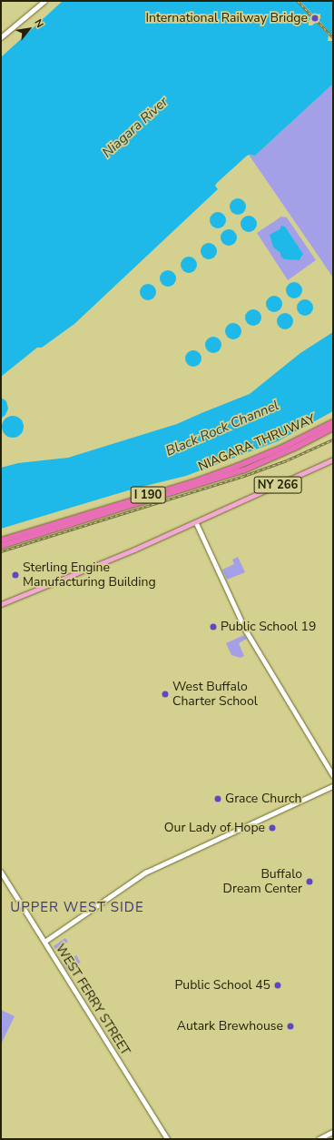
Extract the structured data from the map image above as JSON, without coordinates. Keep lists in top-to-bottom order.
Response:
{
  "streets": {
    "highway": ["NIAGARA THRUWAY", "I 190"],
    "main road": ["NY 266"],
    "street": ["WEST FERRY STREET"]
  },
  "districts": ["UPPER WEST SIDE"],
  "water": ["Niagara River", "Black Rock Channel"],
  "places": [
    "International Railway Bridge",
    "Sterling Engine Manufacturing Building",
    "Public School 19",
    "West Buffalo Charter School",
    "Grace Church",
    "Our Lady of Hope",
    "Buffalo Dream Center",
    "Public School 45",
    "Autark Brewhouse"
  ],
  "north": "top right"
}
